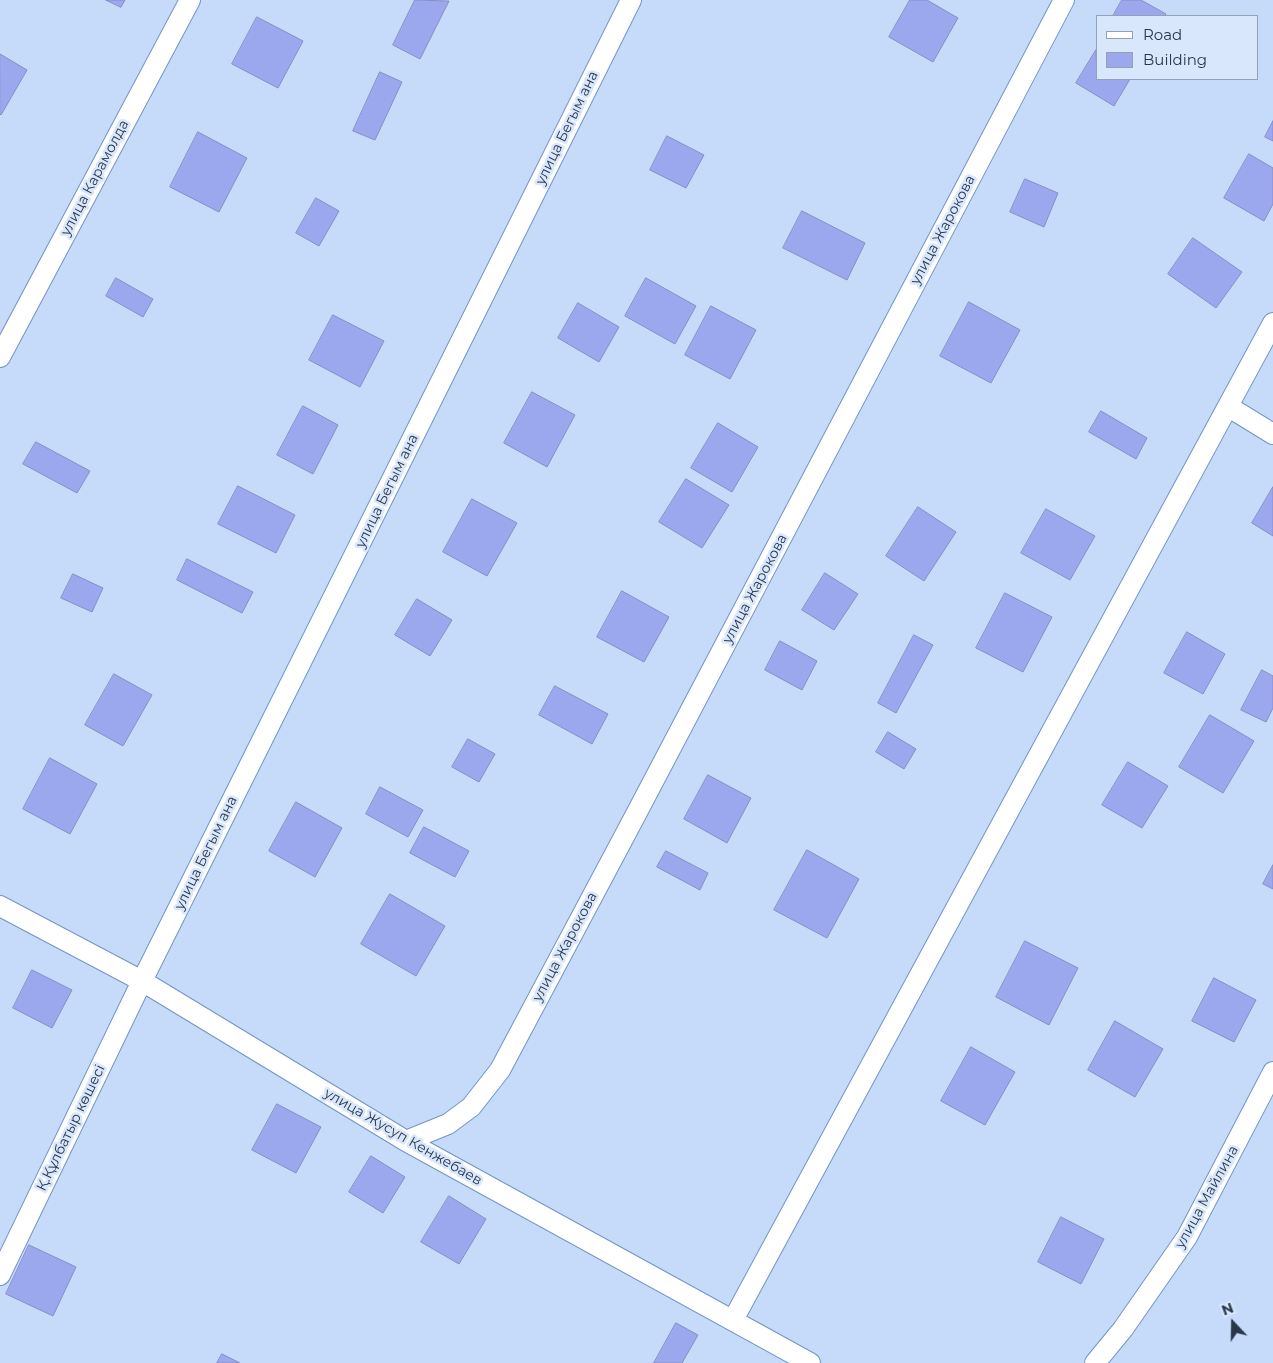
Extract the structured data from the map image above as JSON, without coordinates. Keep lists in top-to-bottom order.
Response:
{
  "streets": {
    "street": [
      "улица Бегым ана",
      "улица Карамолда",
      "улица Жарокова",
      "Қ.Құлбатыр көшесі",
      "улица Жусуп Кенжебаев",
      "улица Майлина"
    ]
  },
  "crossings": [
    ["улица Бегым ана", "Қ.Құлбатыр көшесі"],
    ["улица Бегым ана", "улица Жусуп Кенжебаев"],
    ["улица Жарокова", "улица Жусуп Кенжебаев"],
    ["Қ.Құлбатыр көшесі", "улица Жусуп Кенжебаев"]
  ],
  "legend": ["Road", "Building"],
  "north": "top"
}
